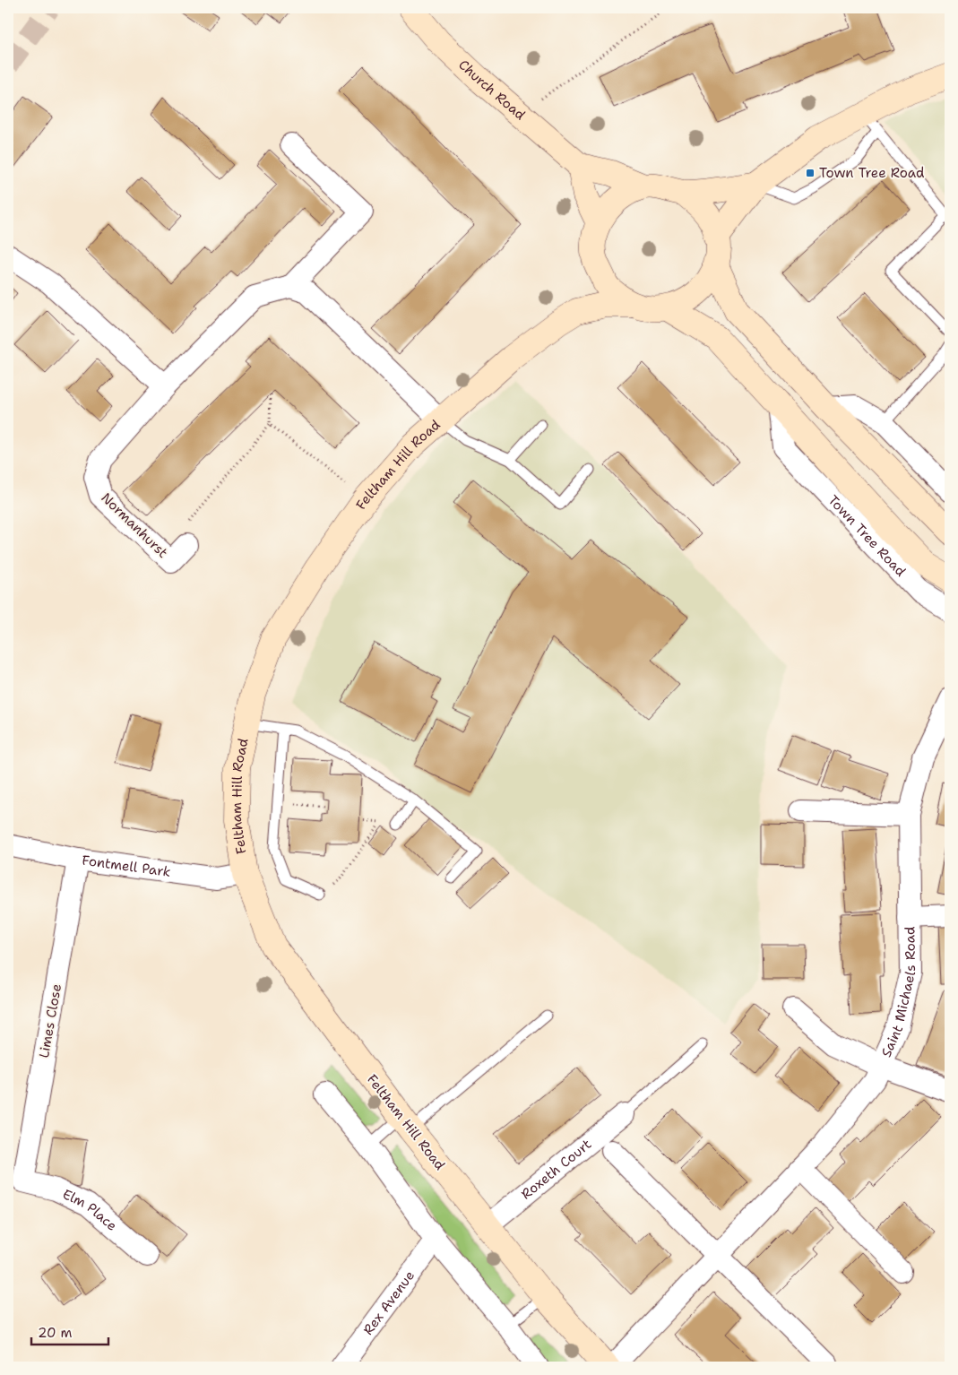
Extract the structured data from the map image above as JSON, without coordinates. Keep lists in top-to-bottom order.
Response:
{
  "streets": {
    "main road": ["Church Road", "Feltham Hill Road", "Town Tree Road"],
    "street": [
      "Normanhurst",
      "Fontmell Park",
      "Saint Michaels Road",
      "Limes Close",
      "Roxeth Court",
      "Elm Place",
      "Rex Avenue"
    ]
  },
  "crossings": [
    ["Church Road", "Feltham Hill Road"],
    ["Church Road", "Town Tree Road"],
    ["Feltham Hill Road", "Town Tree Road"],
    ["Feltham Hill Road", "Fontmell Park"],
    ["Feltham Hill Road", "Roxeth Court"],
    ["Fontmell Park", "Limes Close"],
    ["Limes Close", "Elm Place"]
  ],
  "places": {
    "transit": ["Town Tree Road"]
  },
  "scale_bar": "20 m"
}
